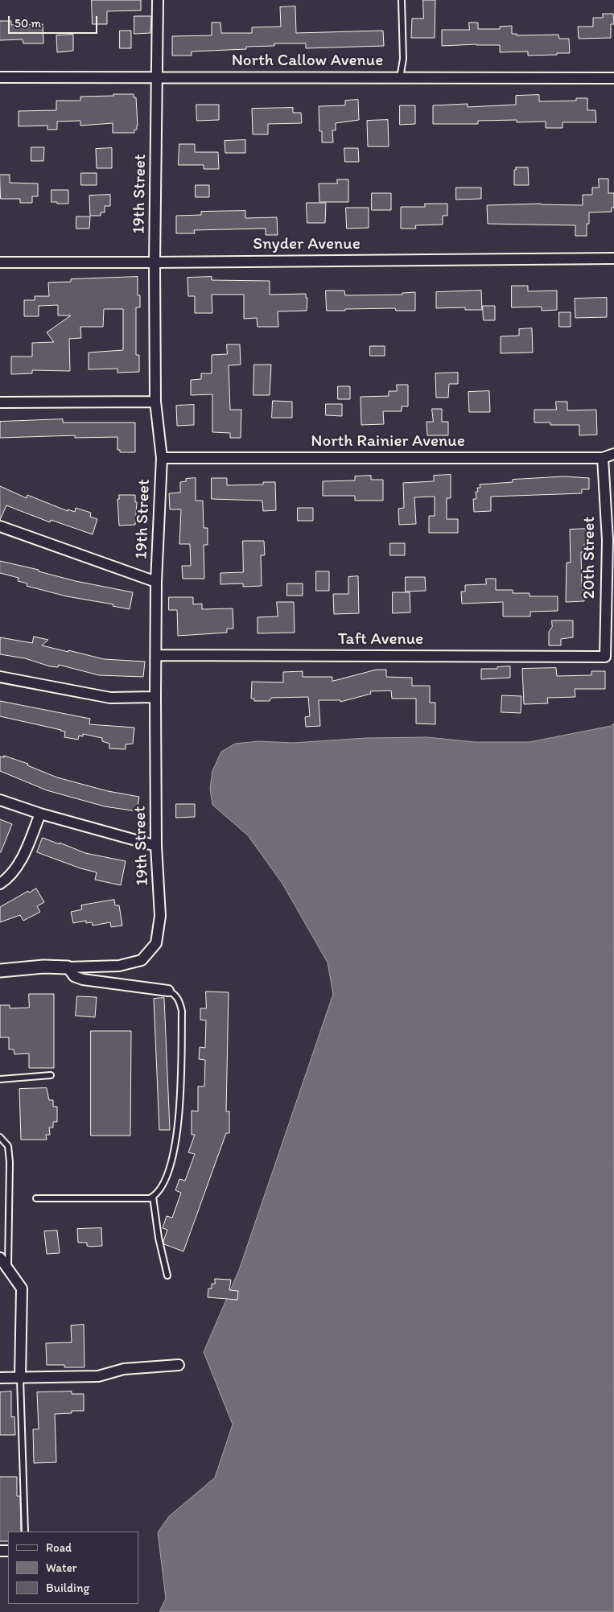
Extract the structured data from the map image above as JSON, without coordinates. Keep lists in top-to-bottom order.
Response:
{
  "streets": {
    "street": [
      "North Callow Avenue",
      "19th Street",
      "Snyder Avenue",
      "North Rainier Avenue",
      "20th Street",
      "Taft Avenue"
    ]
  },
  "crossings": [
    ["North Callow Avenue", "19th Street"],
    ["19th Street", "Snyder Avenue"],
    ["19th Street", "North Rainier Avenue"],
    ["19th Street", "Taft Avenue"],
    ["North Rainier Avenue", "20th Street"],
    ["20th Street", "Taft Avenue"]
  ],
  "legend": ["Road", "Water", "Building"],
  "scale_bar": "50 m"
}
